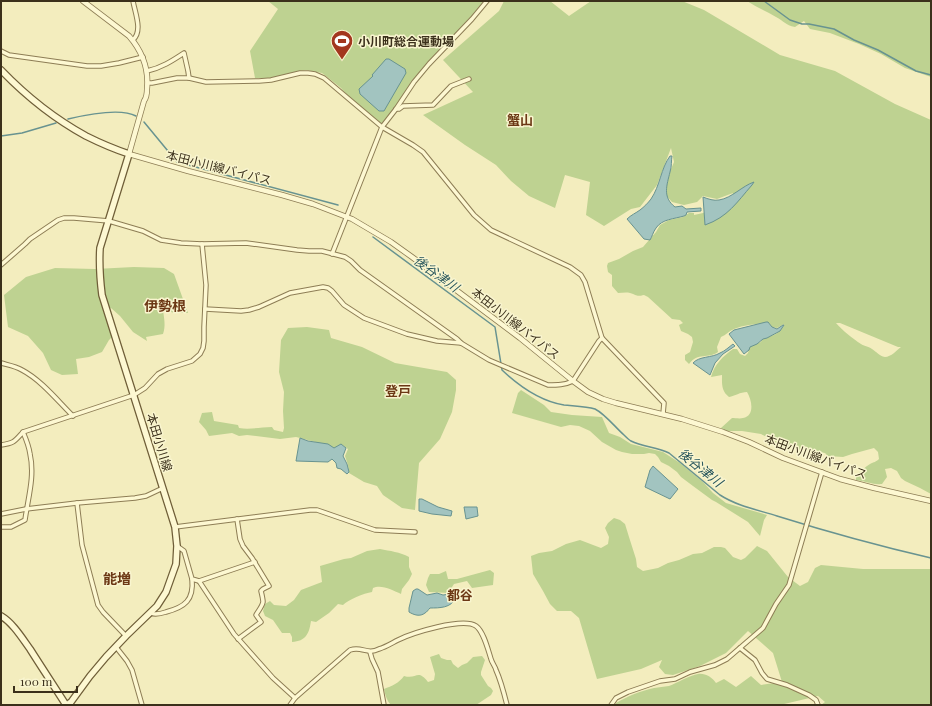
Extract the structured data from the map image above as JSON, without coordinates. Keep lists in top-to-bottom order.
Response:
{
  "streets": {
    "main road": ["本田小川線バイパス", "本田小川線"]
  },
  "crossings": [
    ["本田小川線バイパス", "本田小川線"]
  ],
  "districts": [
    "蟹山",
    "伊勢根",
    "登戸",
    "能増",
    "都谷"
  ],
  "water": ["後谷津川"],
  "places": {
    "sports": ["小川町総合運動場"]
  },
  "scale_bar": "100 m"
}
